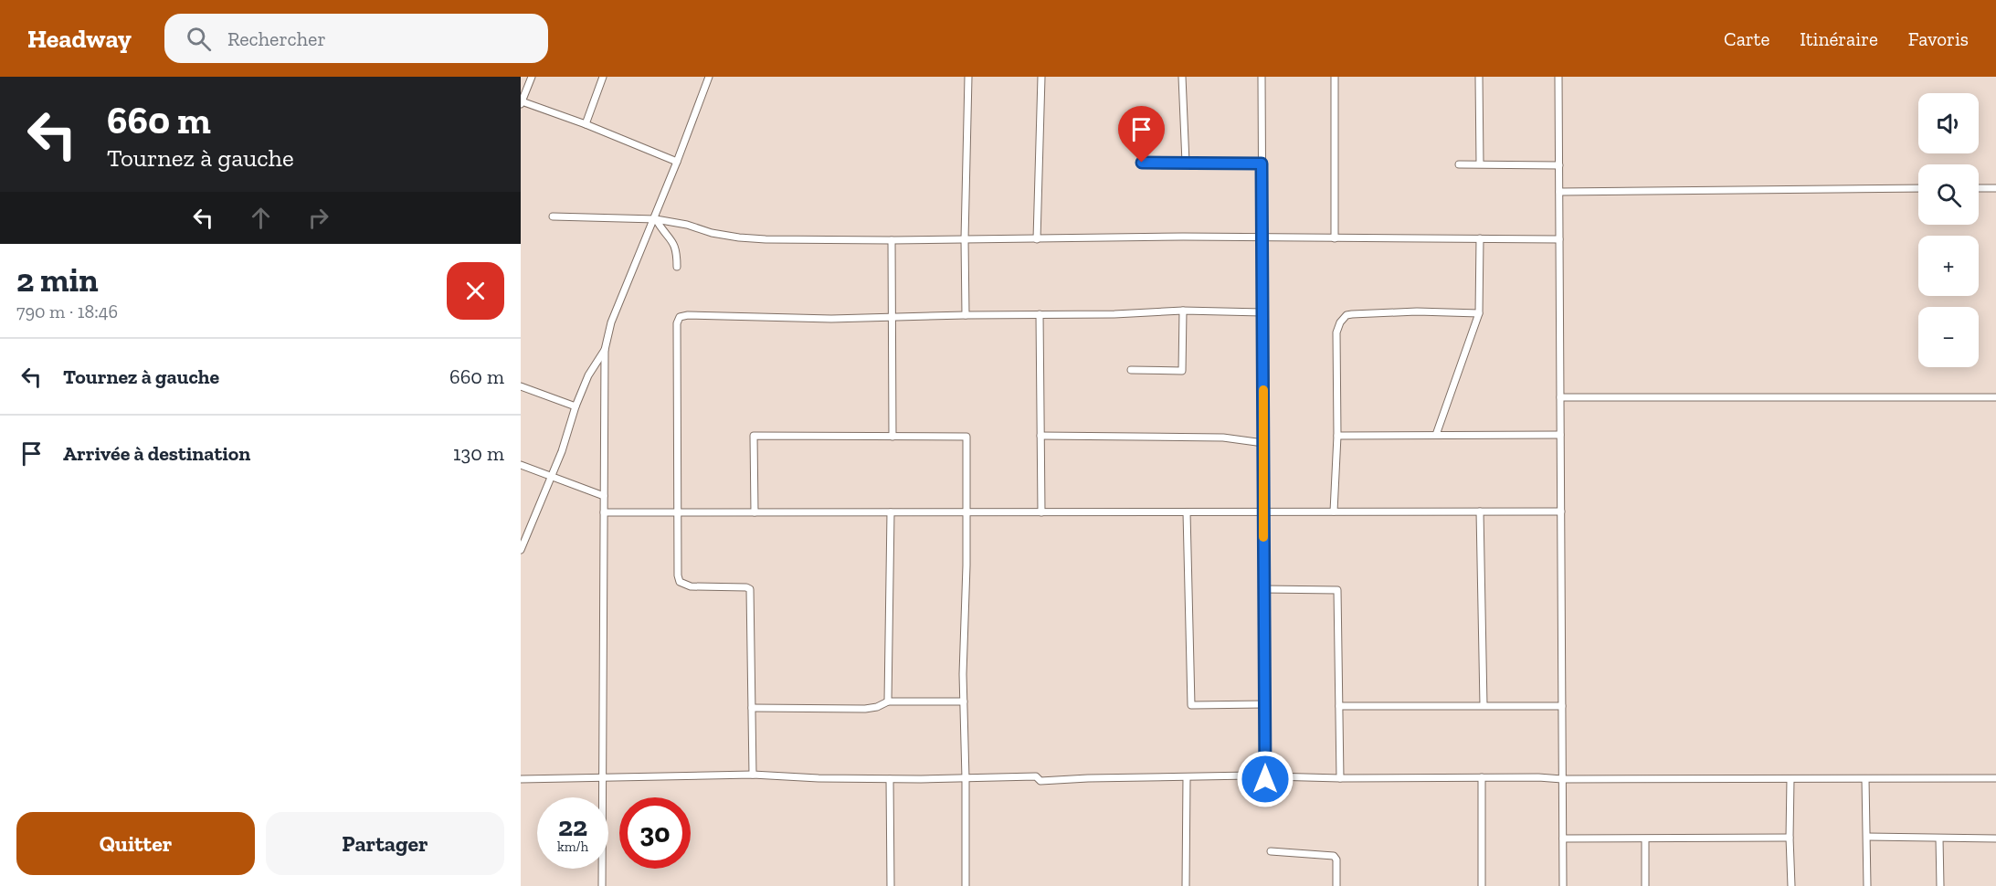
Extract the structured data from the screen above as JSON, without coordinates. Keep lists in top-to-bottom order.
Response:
{
  "page": {
    "header": "Headway",
    "search": "Rechercher",
    "nav": ["Carte", "Itinéraire", "Favoris"],
    "turn": ["660 m", "Tournez à gauche"],
    "map_buttons": ["+", "−"],
    "heading": ["2 min", "790 m · 18:46"],
    "list": [
      {
        "name": "Tournez à gauche",
        "value": "660 m"
      },
      {
        "name": "Arrivée à destination",
        "value": "130 m"
      }
    ],
    "speed": "22 km/h",
    "limit": "30",
    "buttons": ["Quitter", "Partager"]
  }
}
